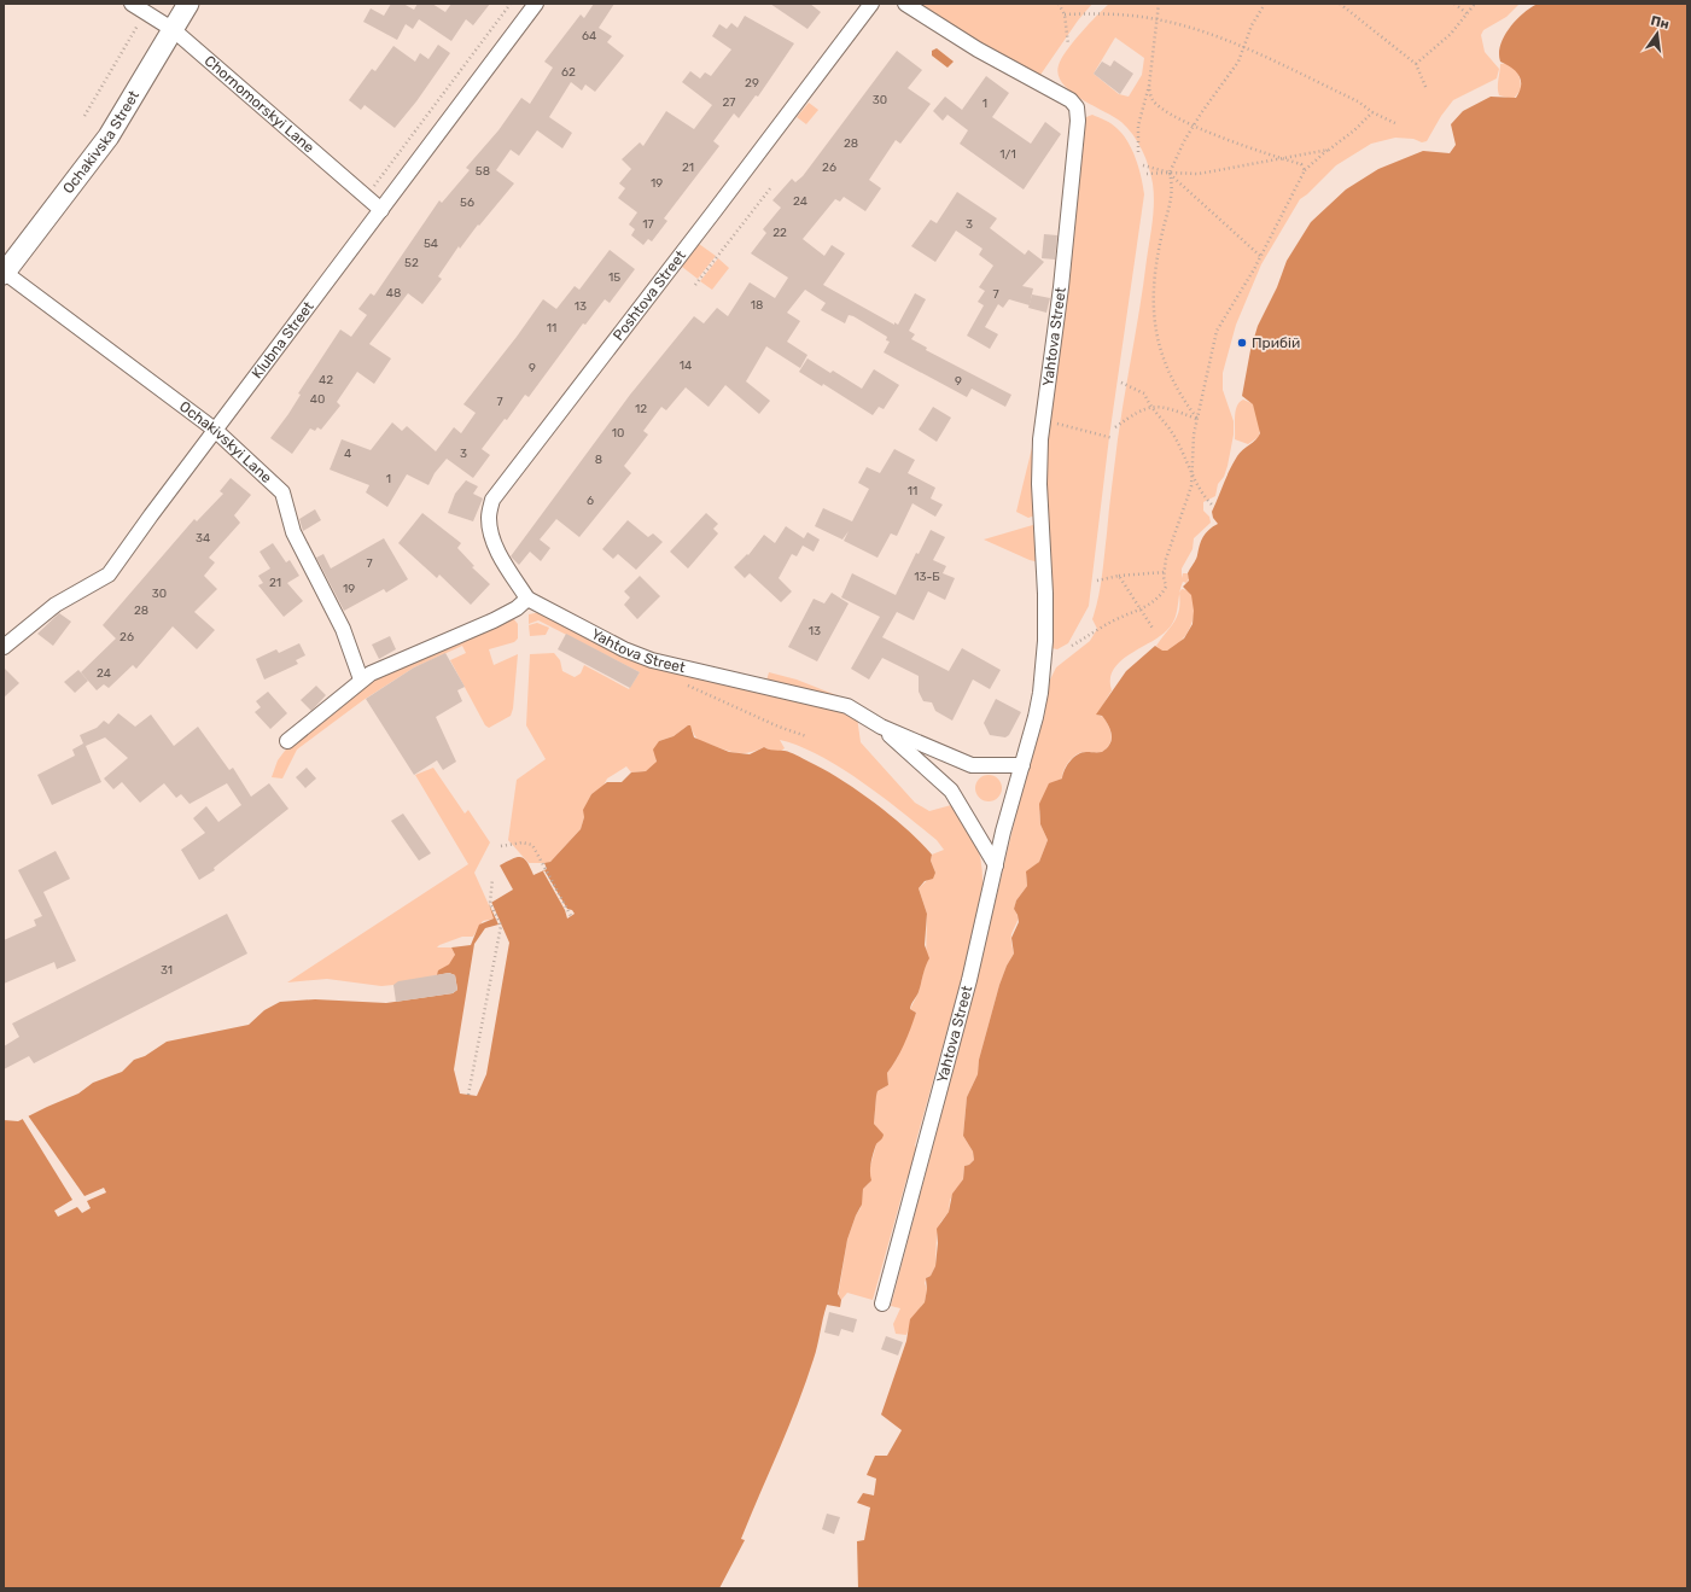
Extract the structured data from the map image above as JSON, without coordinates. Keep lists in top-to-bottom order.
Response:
{
  "streets": {
    "street": [
      "Chornomorskyi Lane",
      "Ochakivska Street",
      "Poshtova Street",
      "Yahtova Street",
      "Klubna Street",
      "Ochakivskyi Lane"
    ]
  },
  "crossings": [
    ["Chornomorskyi Lane", "Ochakivska Street"],
    ["Chornomorskyi Lane", "Klubna Street"],
    ["Ochakivska Street", "Ochakivskyi Lane"],
    ["Poshtova Street", "Yahtova Street"],
    ["Klubna Street", "Ochakivskyi Lane"]
  ],
  "places": ["Прибій"],
  "house_numbers": [
    "64",
    "62",
    "29",
    "30",
    "27",
    "1",
    "28",
    "1/1",
    "21",
    "26",
    "58",
    "19",
    "24",
    "56",
    "17",
    "3",
    "22",
    "54",
    "52",
    "15",
    "48",
    "7",
    "18",
    "13",
    "11",
    "14",
    "9",
    "42",
    "9",
    "40",
    "7",
    "12",
    "10",
    "4",
    "3",
    "8",
    "1",
    "11",
    "6",
    "34",
    "7",
    "13-Б",
    "21",
    "19",
    "30",
    "28",
    "13",
    "26",
    "24",
    "31"
  ],
  "north": "top"
}
